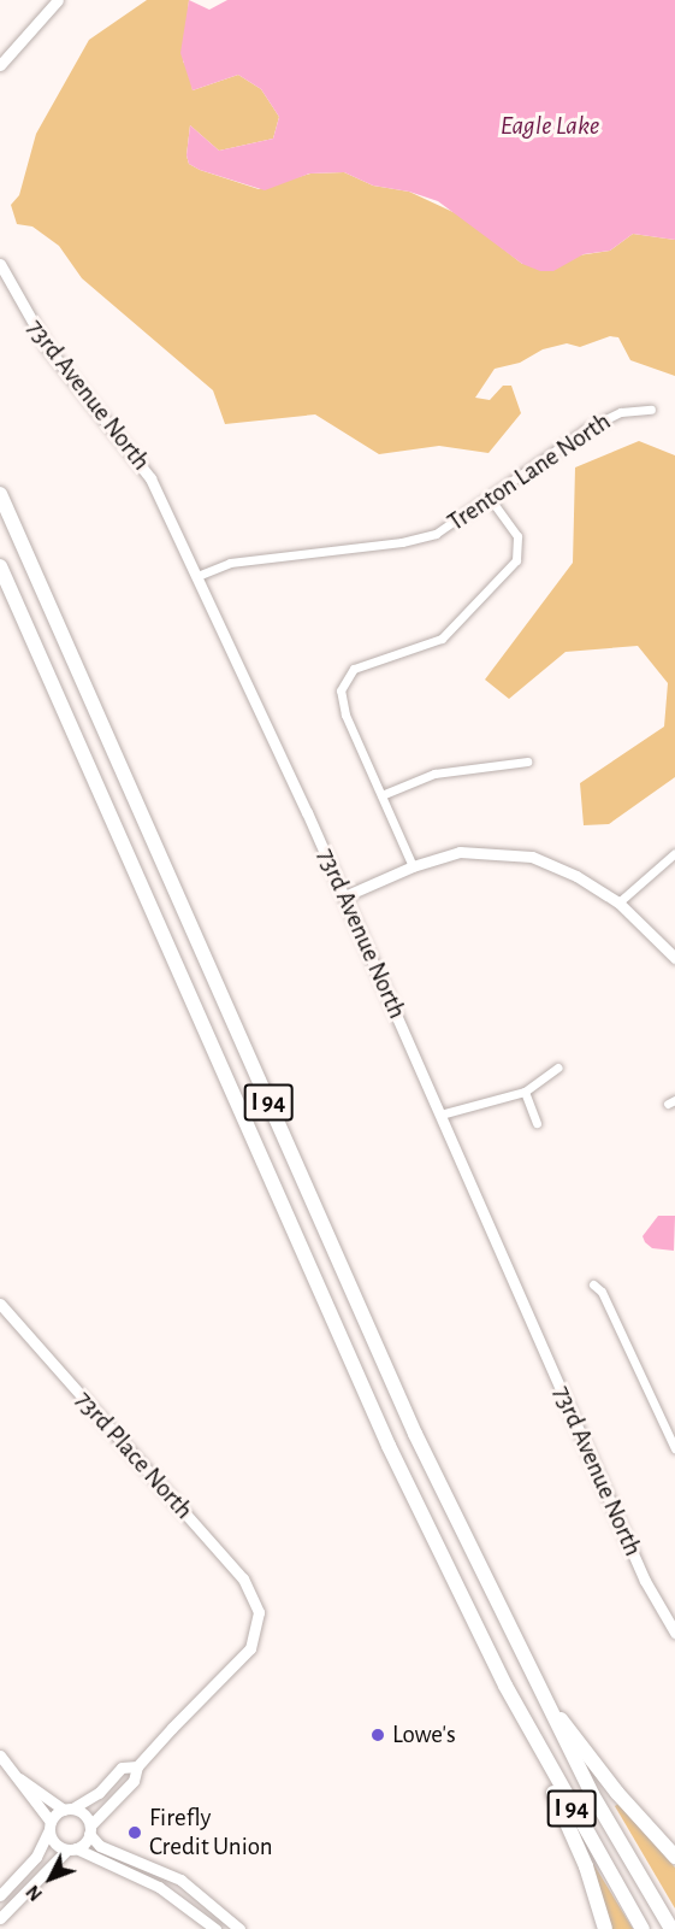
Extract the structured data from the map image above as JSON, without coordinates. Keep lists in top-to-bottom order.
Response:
{
  "streets": {
    "highway": ["I 94"],
    "street": ["73rd Avenue North", "Trenton Lane North", "73rd Place North"]
  },
  "crossings": [
    ["73rd Avenue North", "Trenton Lane North"]
  ],
  "water": ["Eagle Lake"],
  "places": ["Lowe's", "Firefly Credit Union"],
  "north": "bottom left"
}
